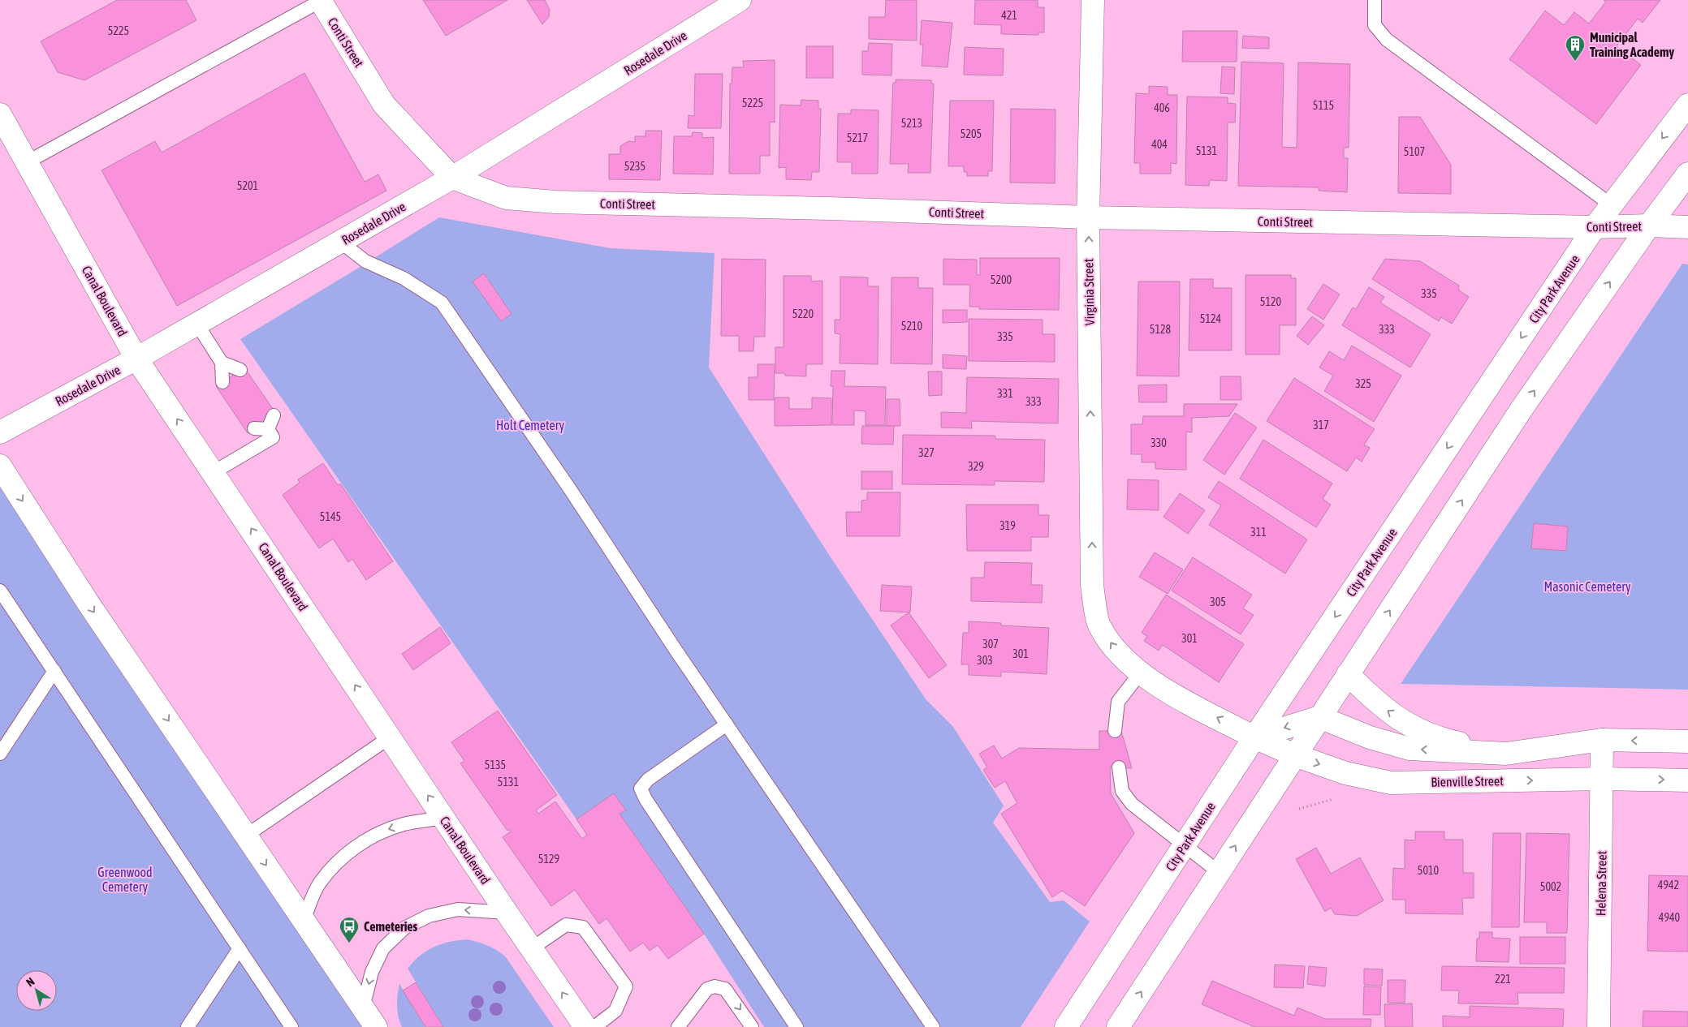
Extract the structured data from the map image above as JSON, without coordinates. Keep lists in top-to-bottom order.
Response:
{
  "streets": {
    "street": [
      "Conti Street",
      "Rosedale Drive",
      "City Park Avenue",
      "Virginia Street",
      "Canal Boulevard",
      "Bienville Street",
      "Helena Street"
    ]
  },
  "crossings": [
    ["Conti Street", "Rosedale Drive"],
    ["Conti Street", "City Park Avenue"],
    ["Conti Street", "Virginia Street"],
    ["Rosedale Drive", "Canal Boulevard"],
    ["City Park Avenue", "Bienville Street"],
    ["Virginia Street", "Bienville Street"],
    ["Bienville Street", "Helena Street"]
  ],
  "one_way": ["Virginia Street"],
  "parks": ["Holt Cemetery", "Masonic Cemetery", "Greenwood Cemetery"],
  "places": {
    "building": ["Municipal Training Academy"],
    "bus stop": ["Cemeteries"]
  },
  "house_numbers": [
    "421",
    "5225",
    "5225",
    "5115",
    "406",
    "5213",
    "5205",
    "5217",
    "404",
    "5131",
    "5107",
    "5235",
    "5201",
    "5200",
    "335",
    "5120",
    "5220",
    "5124",
    "5210",
    "5128",
    "333",
    "335",
    "325",
    "331",
    "333",
    "317",
    "330",
    "327",
    "329",
    "5145",
    "319",
    "311",
    "305",
    "301",
    "307",
    "301",
    "303",
    "5135",
    "5131",
    "5129",
    "5010",
    "4942",
    "5002",
    "4940",
    "221"
  ],
  "north": "top left"
}
